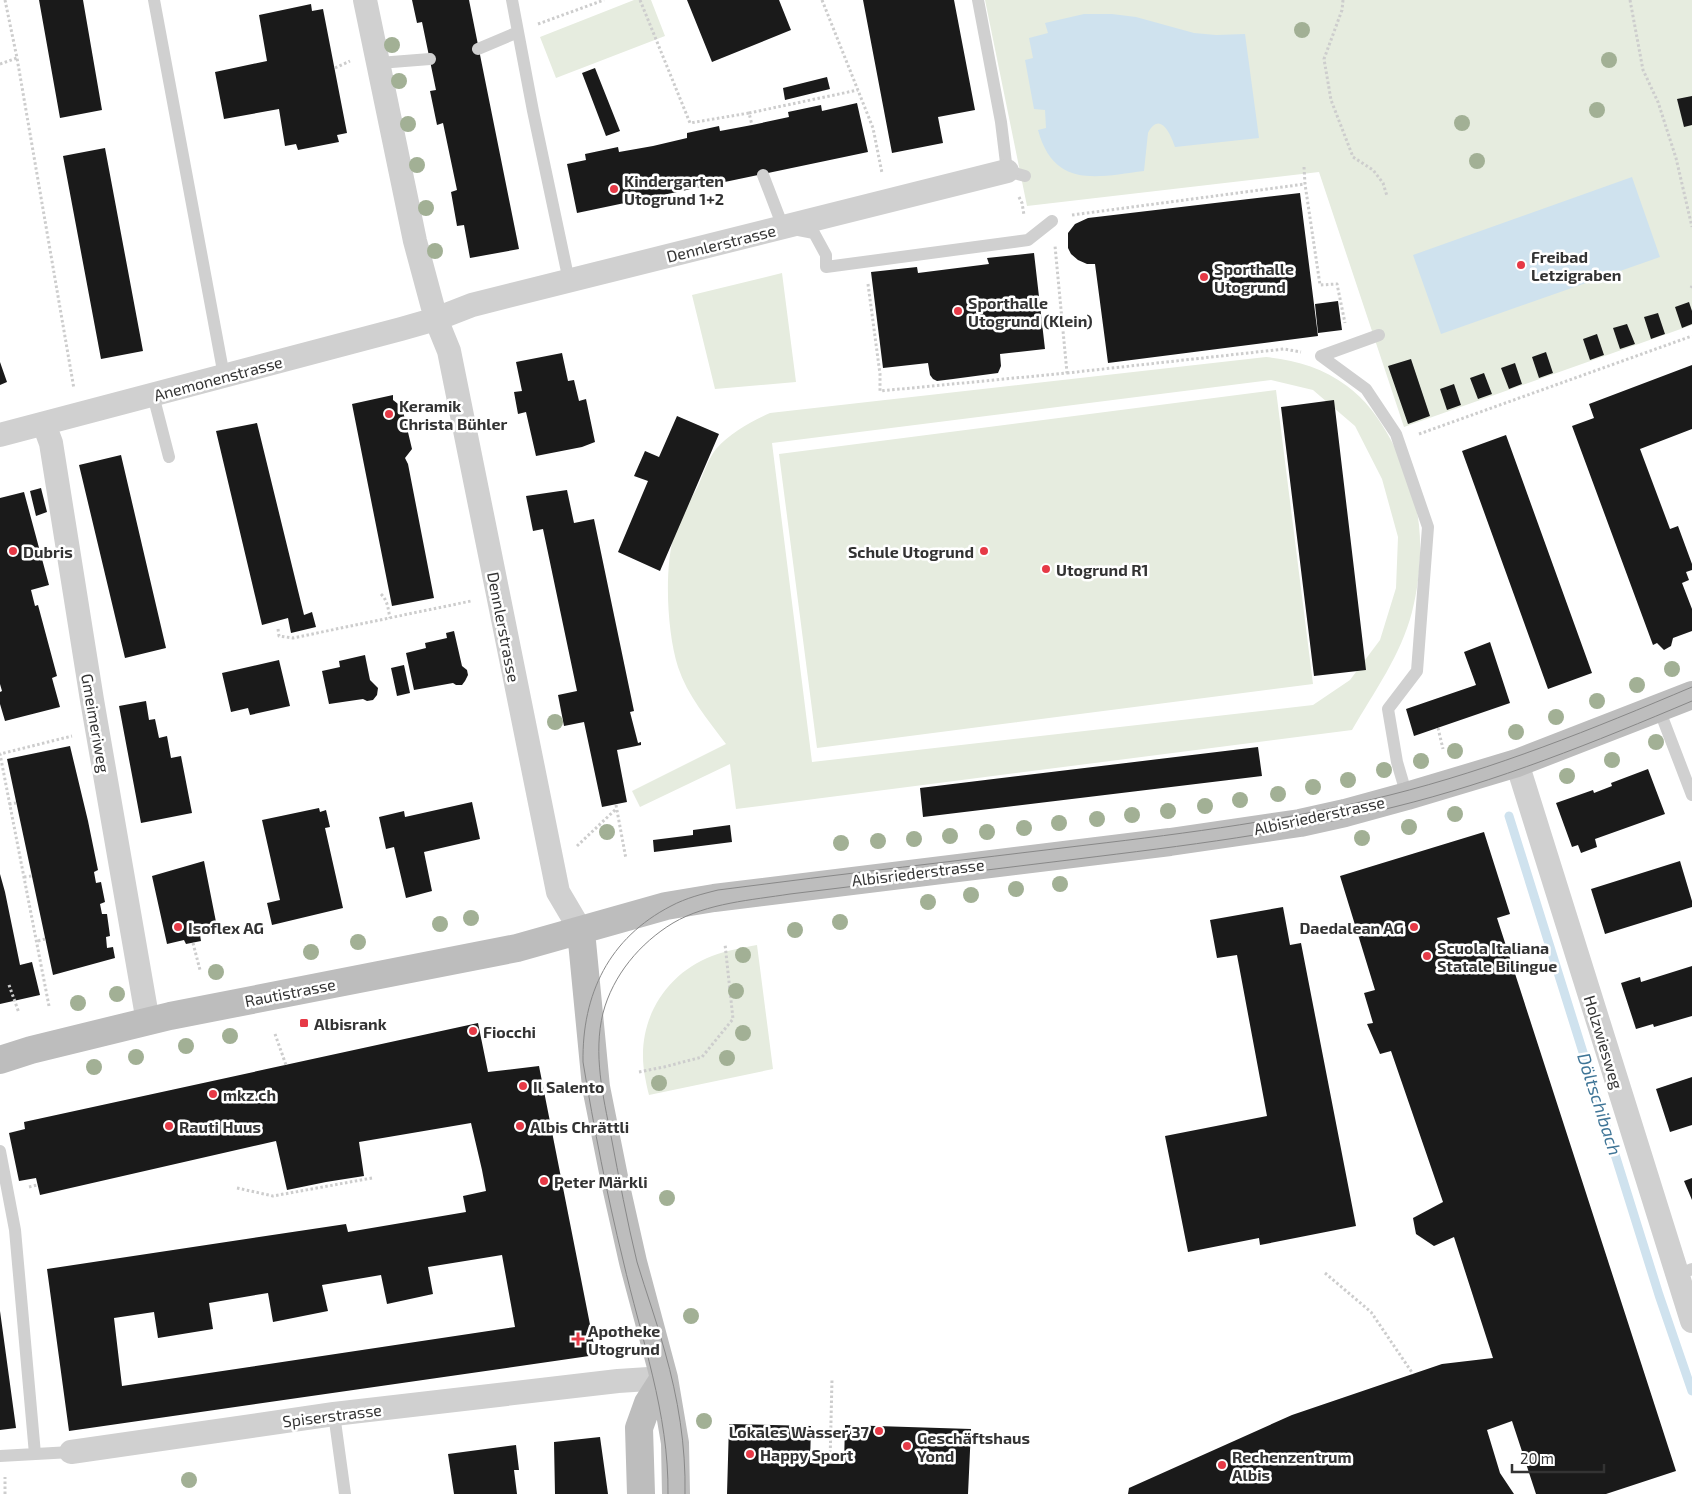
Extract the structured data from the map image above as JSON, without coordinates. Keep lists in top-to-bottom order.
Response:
{
  "streets": {
    "main road": ["Albisriederstrasse", "Rautistrasse"],
    "street": [
      "Dennlerstrasse",
      "Anemonenstrasse",
      "Gmeimeriweg",
      "Holzwiesweg",
      "Spiserstrasse"
    ]
  },
  "crossings": [
    ["Dennlerstrasse", "Anemonenstrasse"],
    ["Dennlerstrasse", "Albisriederstrasse"],
    ["Dennlerstrasse", "Rautistrasse"],
    ["Anemonenstrasse", "Gmeimeriweg"],
    ["Gmeimeriweg", "Rautistrasse"],
    ["Albisriederstrasse", "Rautistrasse"],
    ["Albisriederstrasse", "Holzwiesweg"]
  ],
  "water": ["Döltschibach"],
  "places": {
    "other": [
      "Kindergarten Utogrund 1+2",
      "Freibad Letzigraben",
      "Sporthalle Utogrund",
      "Sporthalle Utogrund (Klein)",
      "Keramik Christa Bühler",
      "Dubris",
      "Schule Utogrund",
      "Utogrund R1",
      "Isoflex AG",
      "Daedalean AG",
      "Scuola Italiana Statale Bilingue",
      "Fiocchi",
      "Il Salento",
      "mkz.ch",
      "Rauti Huus",
      "Albis Chrättli",
      "Peter Märkli",
      "Lokales Wasser 37",
      "Geschäftshaus Yond",
      "Happy Sport",
      "Rechenzentrum Albis"
    ],
    "transit": ["Albisrank"],
    "health": ["Apotheke Utogrund"]
  },
  "scale_bar": "20 m"
}
